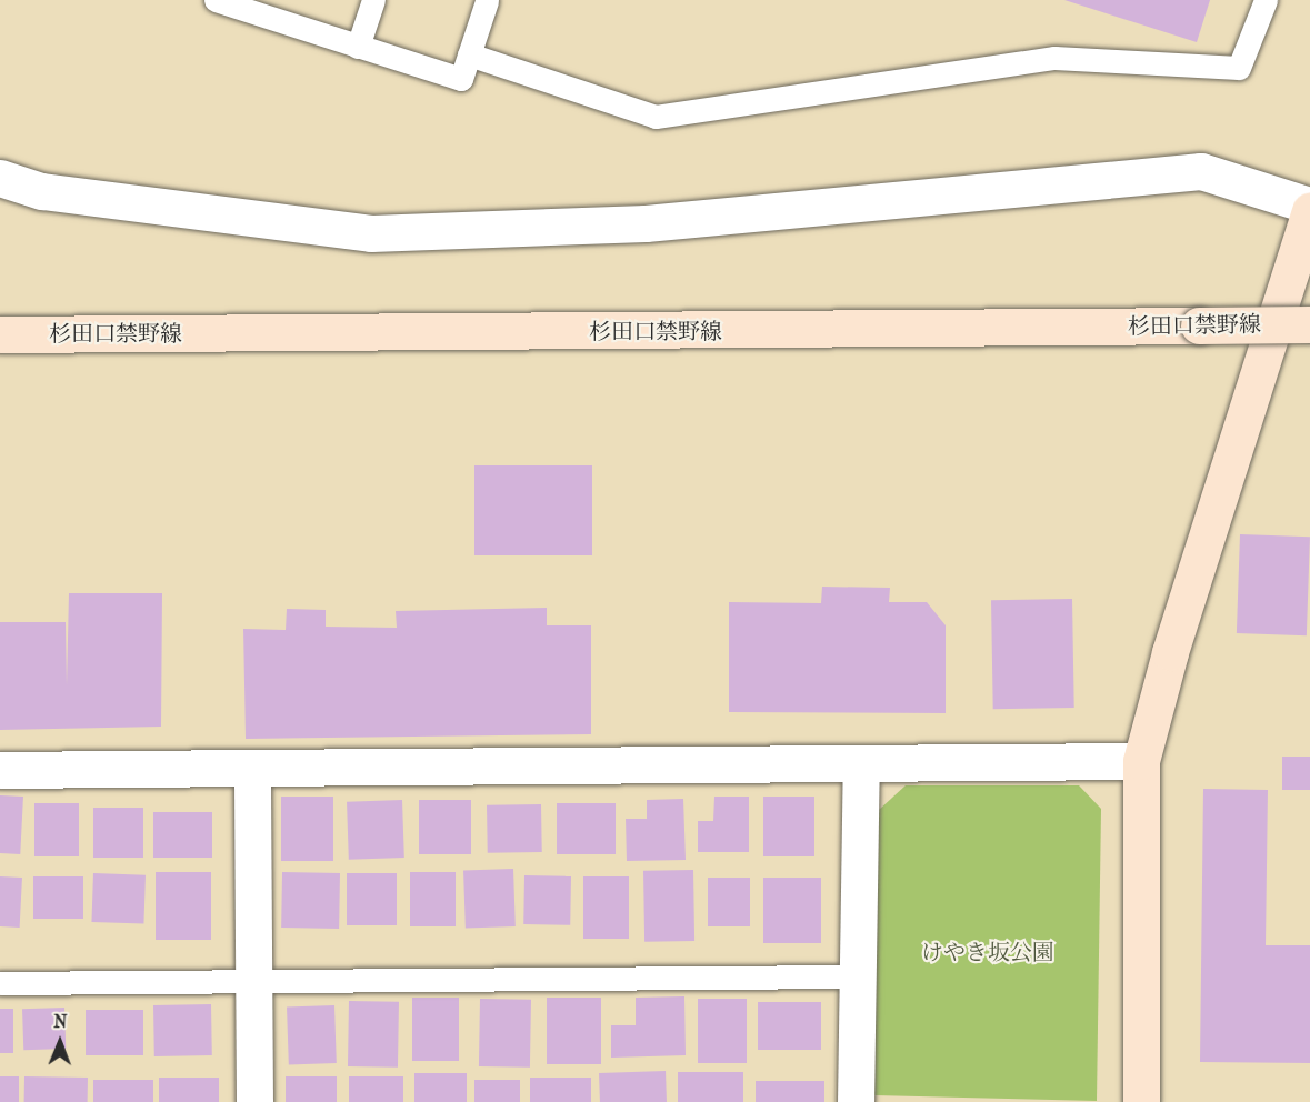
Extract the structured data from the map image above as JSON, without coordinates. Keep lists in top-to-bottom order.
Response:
{
  "streets": {
    "main road": ["杉田口禁野線"]
  },
  "parks": ["けやき坂公園"],
  "north": "top"
}
